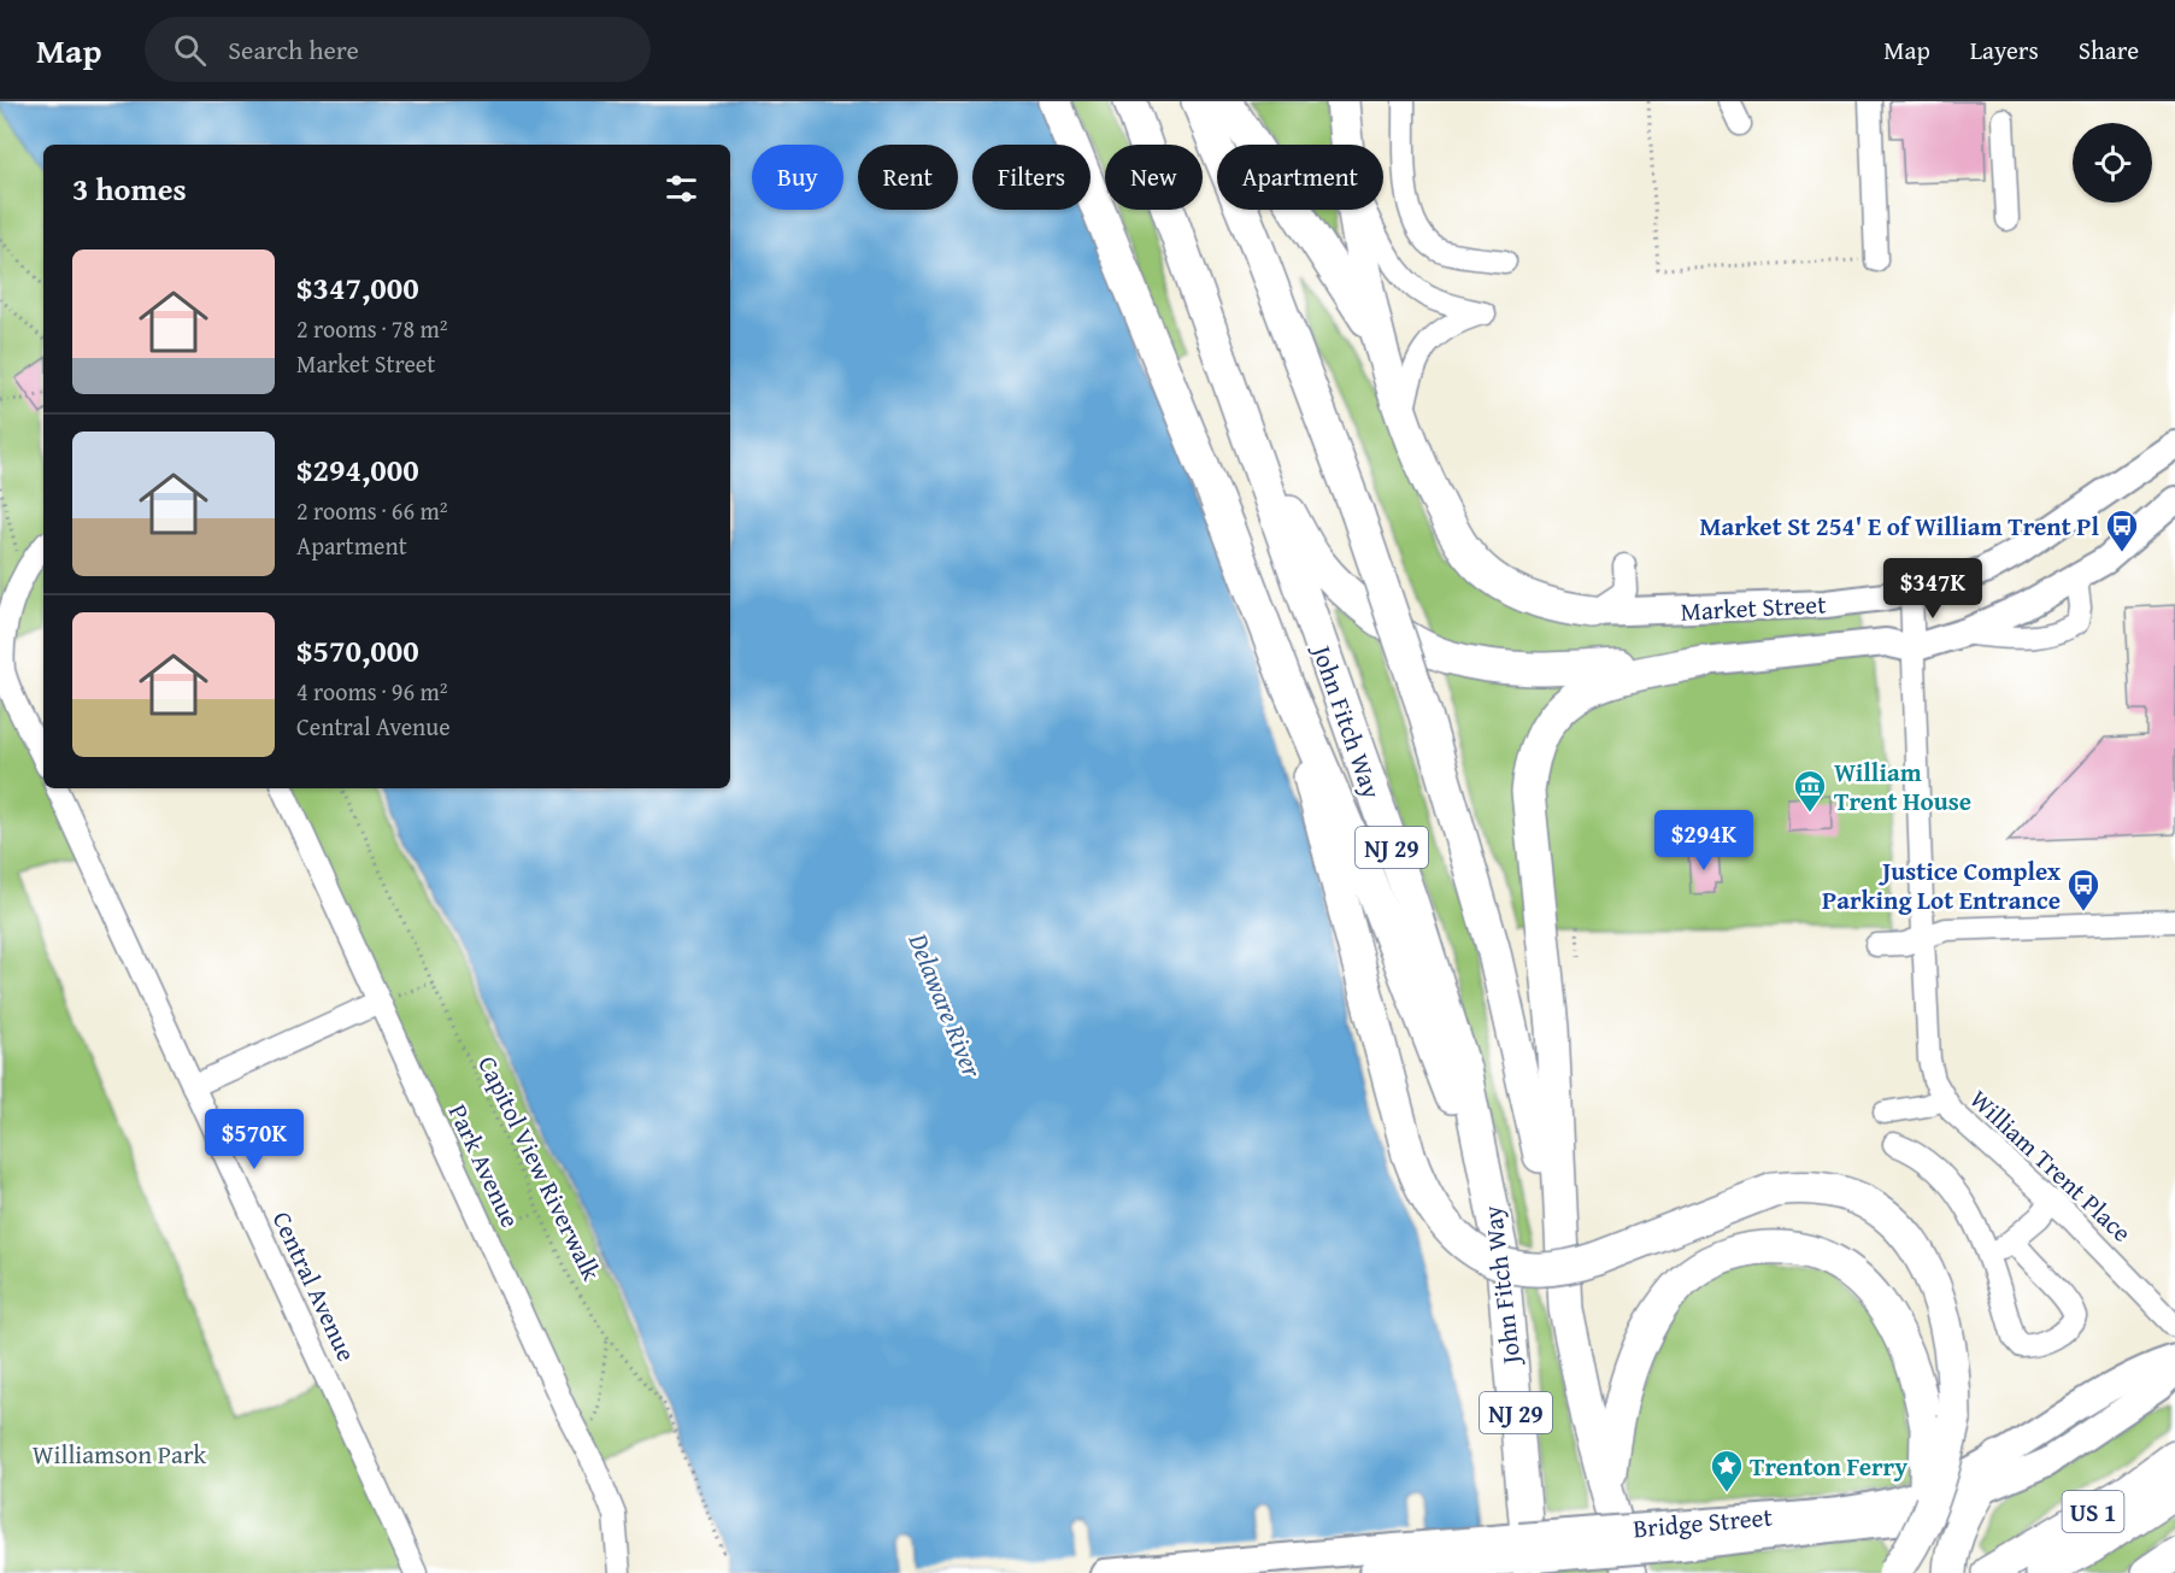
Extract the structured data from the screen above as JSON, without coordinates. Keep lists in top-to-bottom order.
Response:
{
  "streets": {
    "highway": ["John Fitch Way", "NJ 29", "US 1"],
    "main road": ["Market Street", "Bridge Street"],
    "street": ["Park Avenue", "William Trent Place", "Central Avenue"],
    "path": ["Capitol View Riverwalk"]
  },
  "crossings": [
    ["Market Street", "William Trent Place"]
  ],
  "water": ["Delaware River"],
  "parks": ["Williamson Park"],
  "places": {
    "bus stop": ["Market St 254' E of William Trent Pl", "Justice Complex Parking Lot Entrance"],
    "museum": ["William Trent House"],
    "place": ["Trenton Ferry"]
  },
  "page": {
    "header": "Map",
    "search": "Search here",
    "nav": ["Map", "Layers", "Share"],
    "chip": [
      "Buy",
      "Rent",
      "Filters",
      "New",
      "Apartment"
    ],
    "heading": "3 homes",
    "list": [
      {
        "name": "$347,000",
        "note": "2 rooms · 78 m² · Market Street"
      },
      {
        "name": "$294,000",
        "note": "2 rooms · 66 m² · Apartment"
      },
      {
        "name": "$570,000",
        "note": "4 rooms · 96 m² · Central Avenue"
      }
    ],
    "price": ["$347K", "$294K", "$570K"]
  }
}
